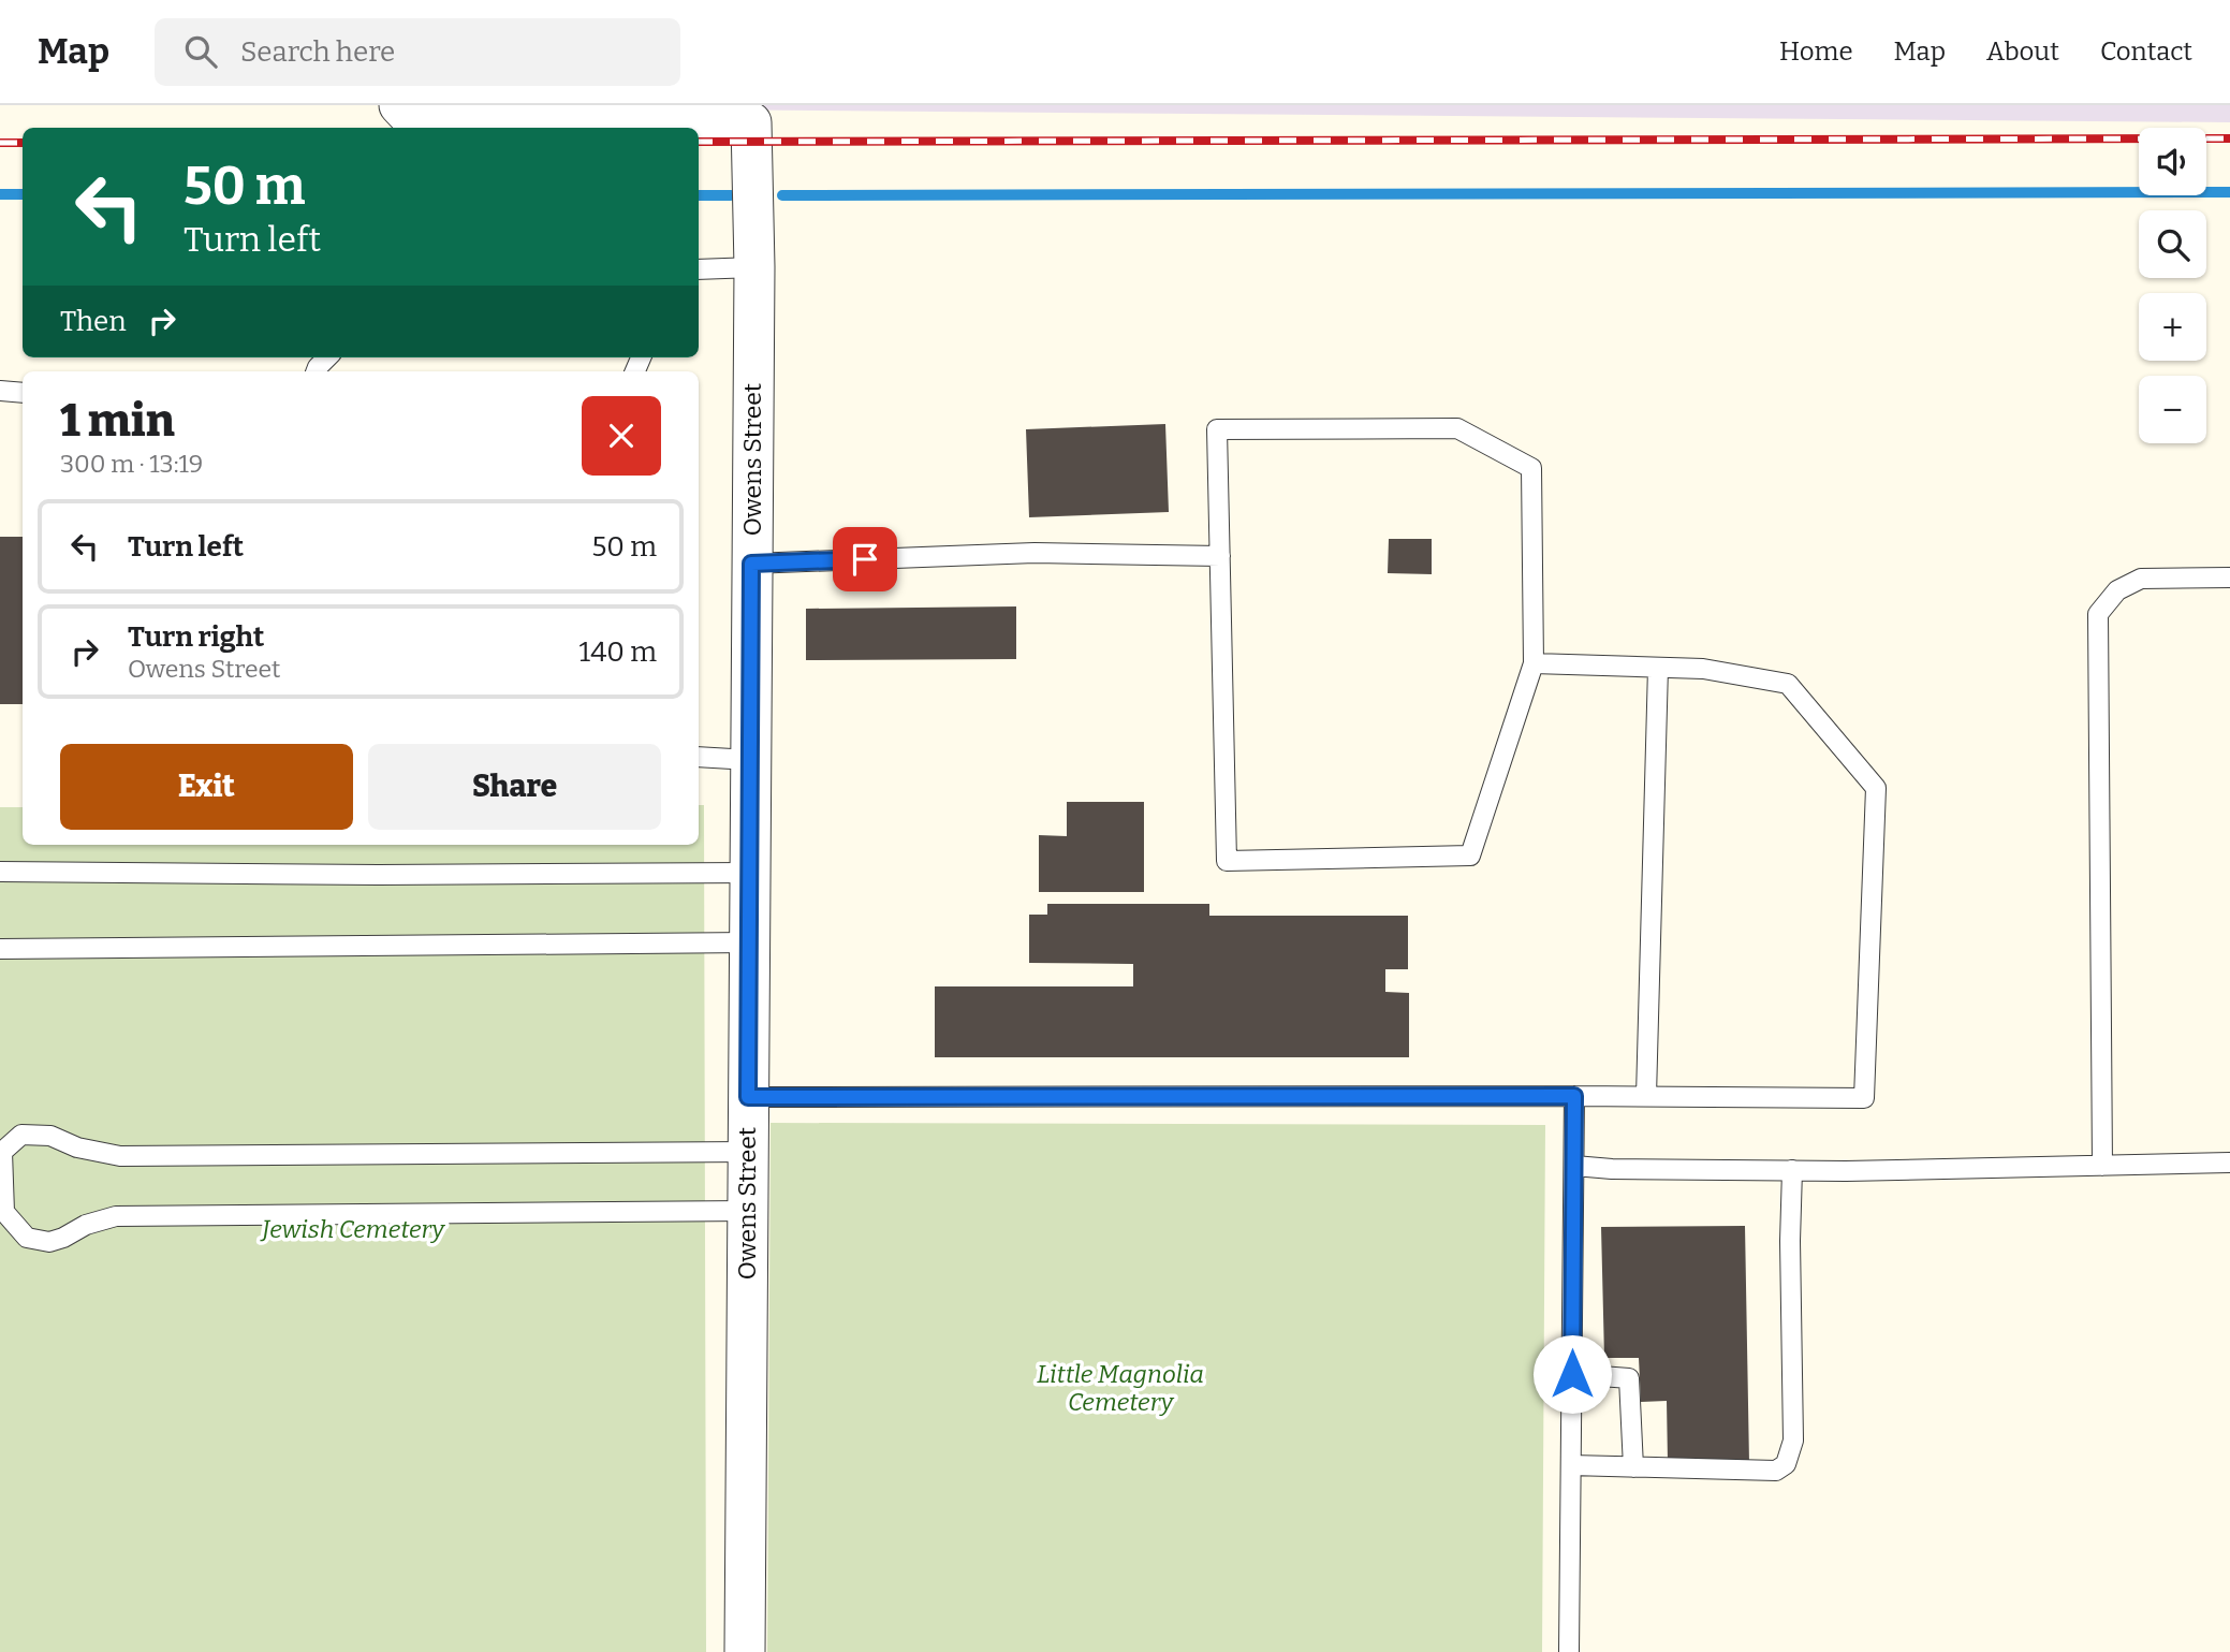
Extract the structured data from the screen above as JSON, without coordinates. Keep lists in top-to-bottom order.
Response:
{
  "streets": {
    "street": ["Owens Street"]
  },
  "parks": ["Jewish Cemetery", "Little Magnolia Cemetery"],
  "page": {
    "header": "Map",
    "search": "Search here",
    "nav": [
      "Home",
      "Map",
      "About",
      "Contact"
    ],
    "map_buttons": ["+", "−"],
    "turn": ["50 m", "Turn left"],
    "then": "Then",
    "heading": ["1 min", "300 m · 13:19"],
    "list": [
      {
        "name": "Turn left",
        "value": "50 m"
      },
      {
        "name": "Turn right",
        "note": "Owens Street",
        "value": "140 m"
      }
    ],
    "buttons": ["Exit", "Share"]
  }
}
